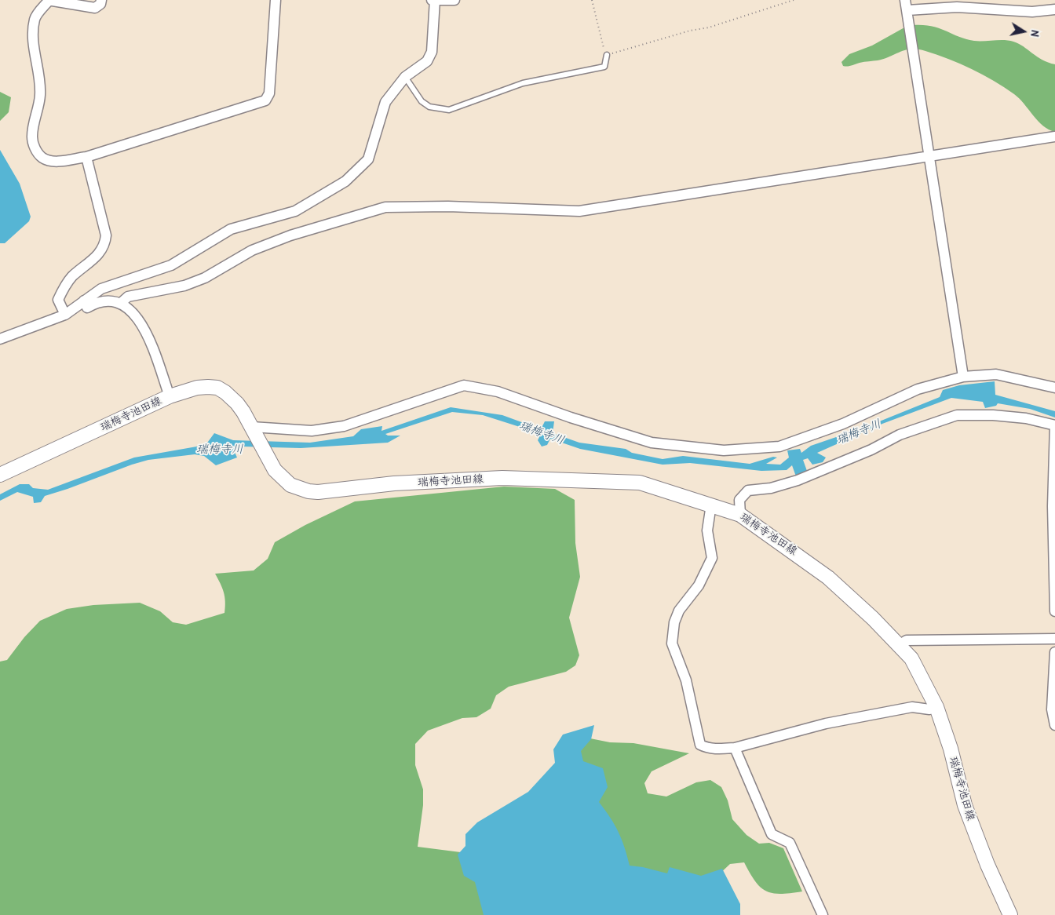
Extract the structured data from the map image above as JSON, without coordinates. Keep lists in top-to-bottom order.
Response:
{
  "streets": {
    "main road": ["瑞梅寺池田線"]
  },
  "water": ["瑞梅寺川"],
  "north": "right"
}
